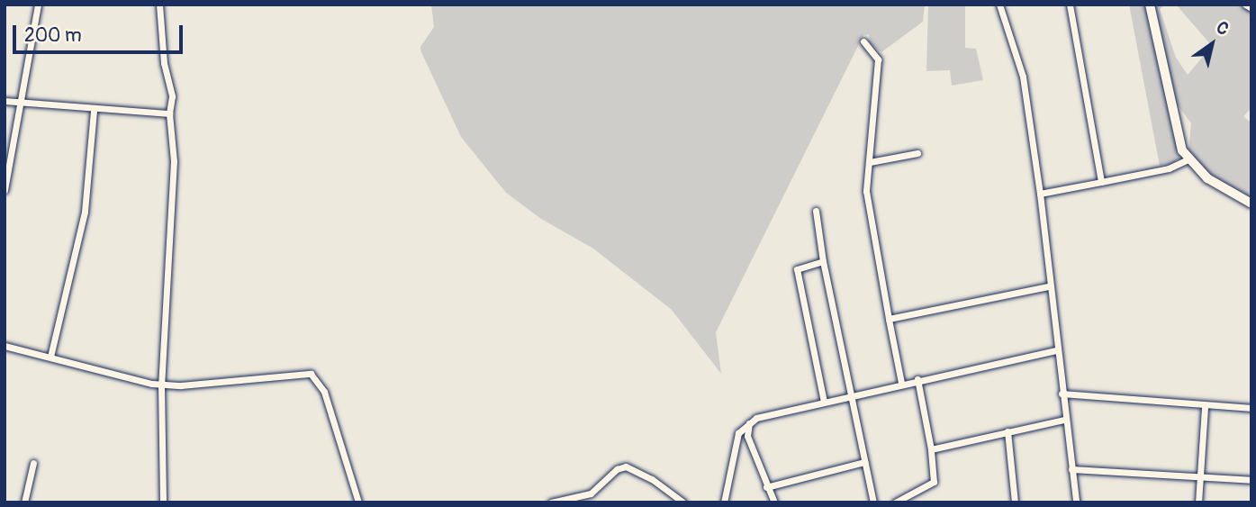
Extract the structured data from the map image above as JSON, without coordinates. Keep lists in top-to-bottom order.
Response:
{
  "scale_bar": "200 m",
  "north": "top right"
}
